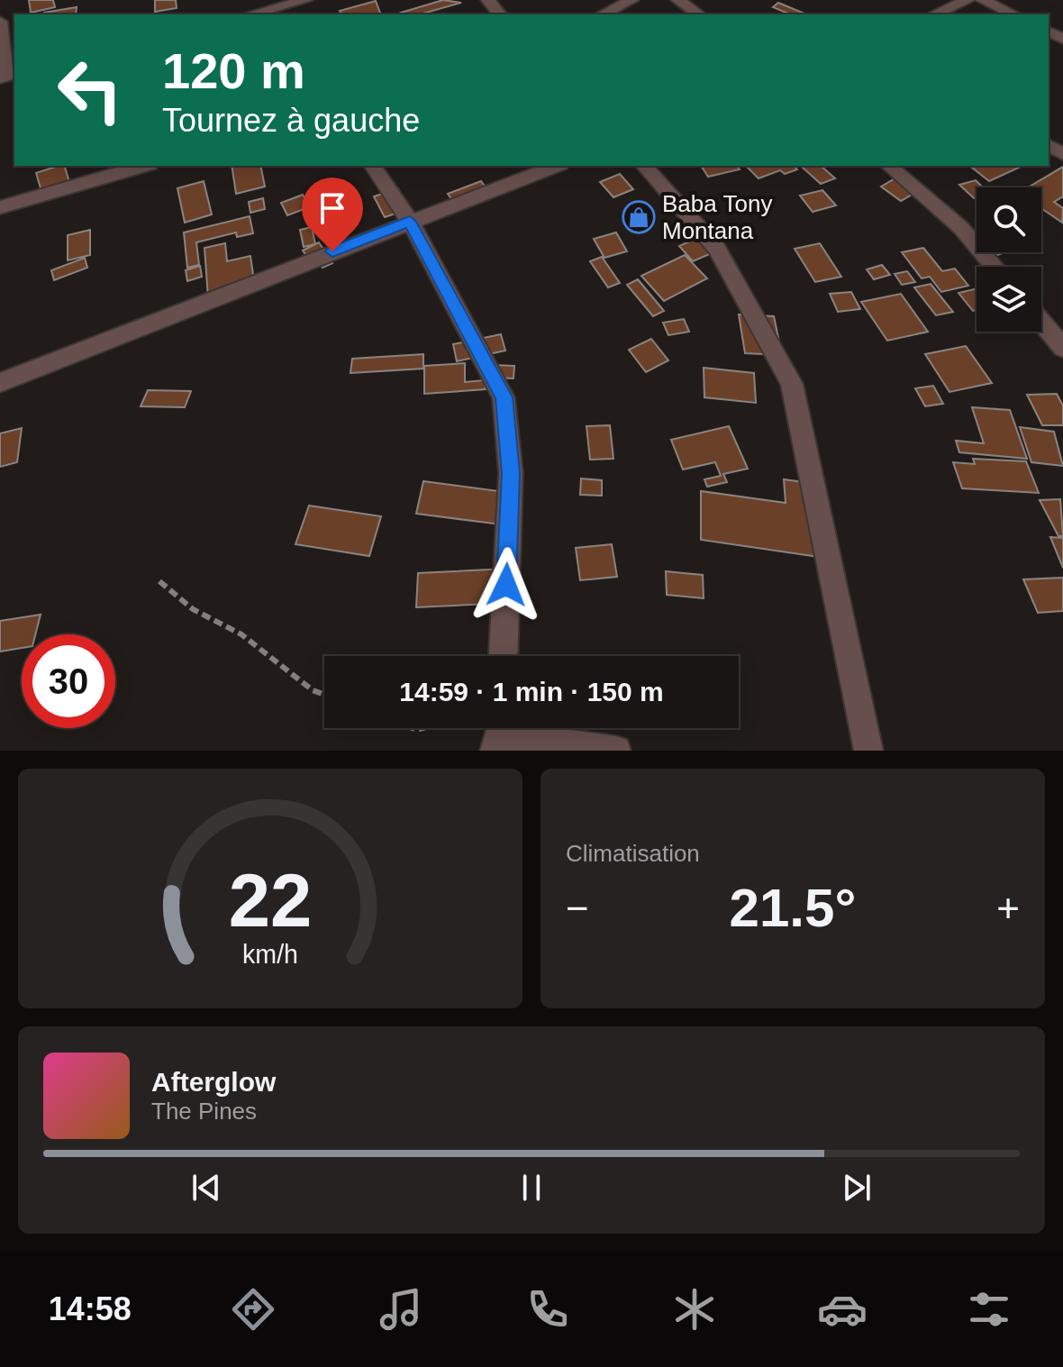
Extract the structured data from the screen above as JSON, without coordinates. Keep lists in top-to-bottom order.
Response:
{
  "places": {
    "shop": ["Baba Tony Montana"]
  },
  "page": {
    "turn": ["120 m", "Tournez à gauche"],
    "limit": "30",
    "trip": "14:59 · 1 min · 150 m",
    "tile": "Climatisation",
    "heat": ["−", "21.5°", "+"],
    "song": ["Afterglow", "The Pines"],
    "tabs": "14:58",
    "gauge": ["22", "km/h"]
  }
}
